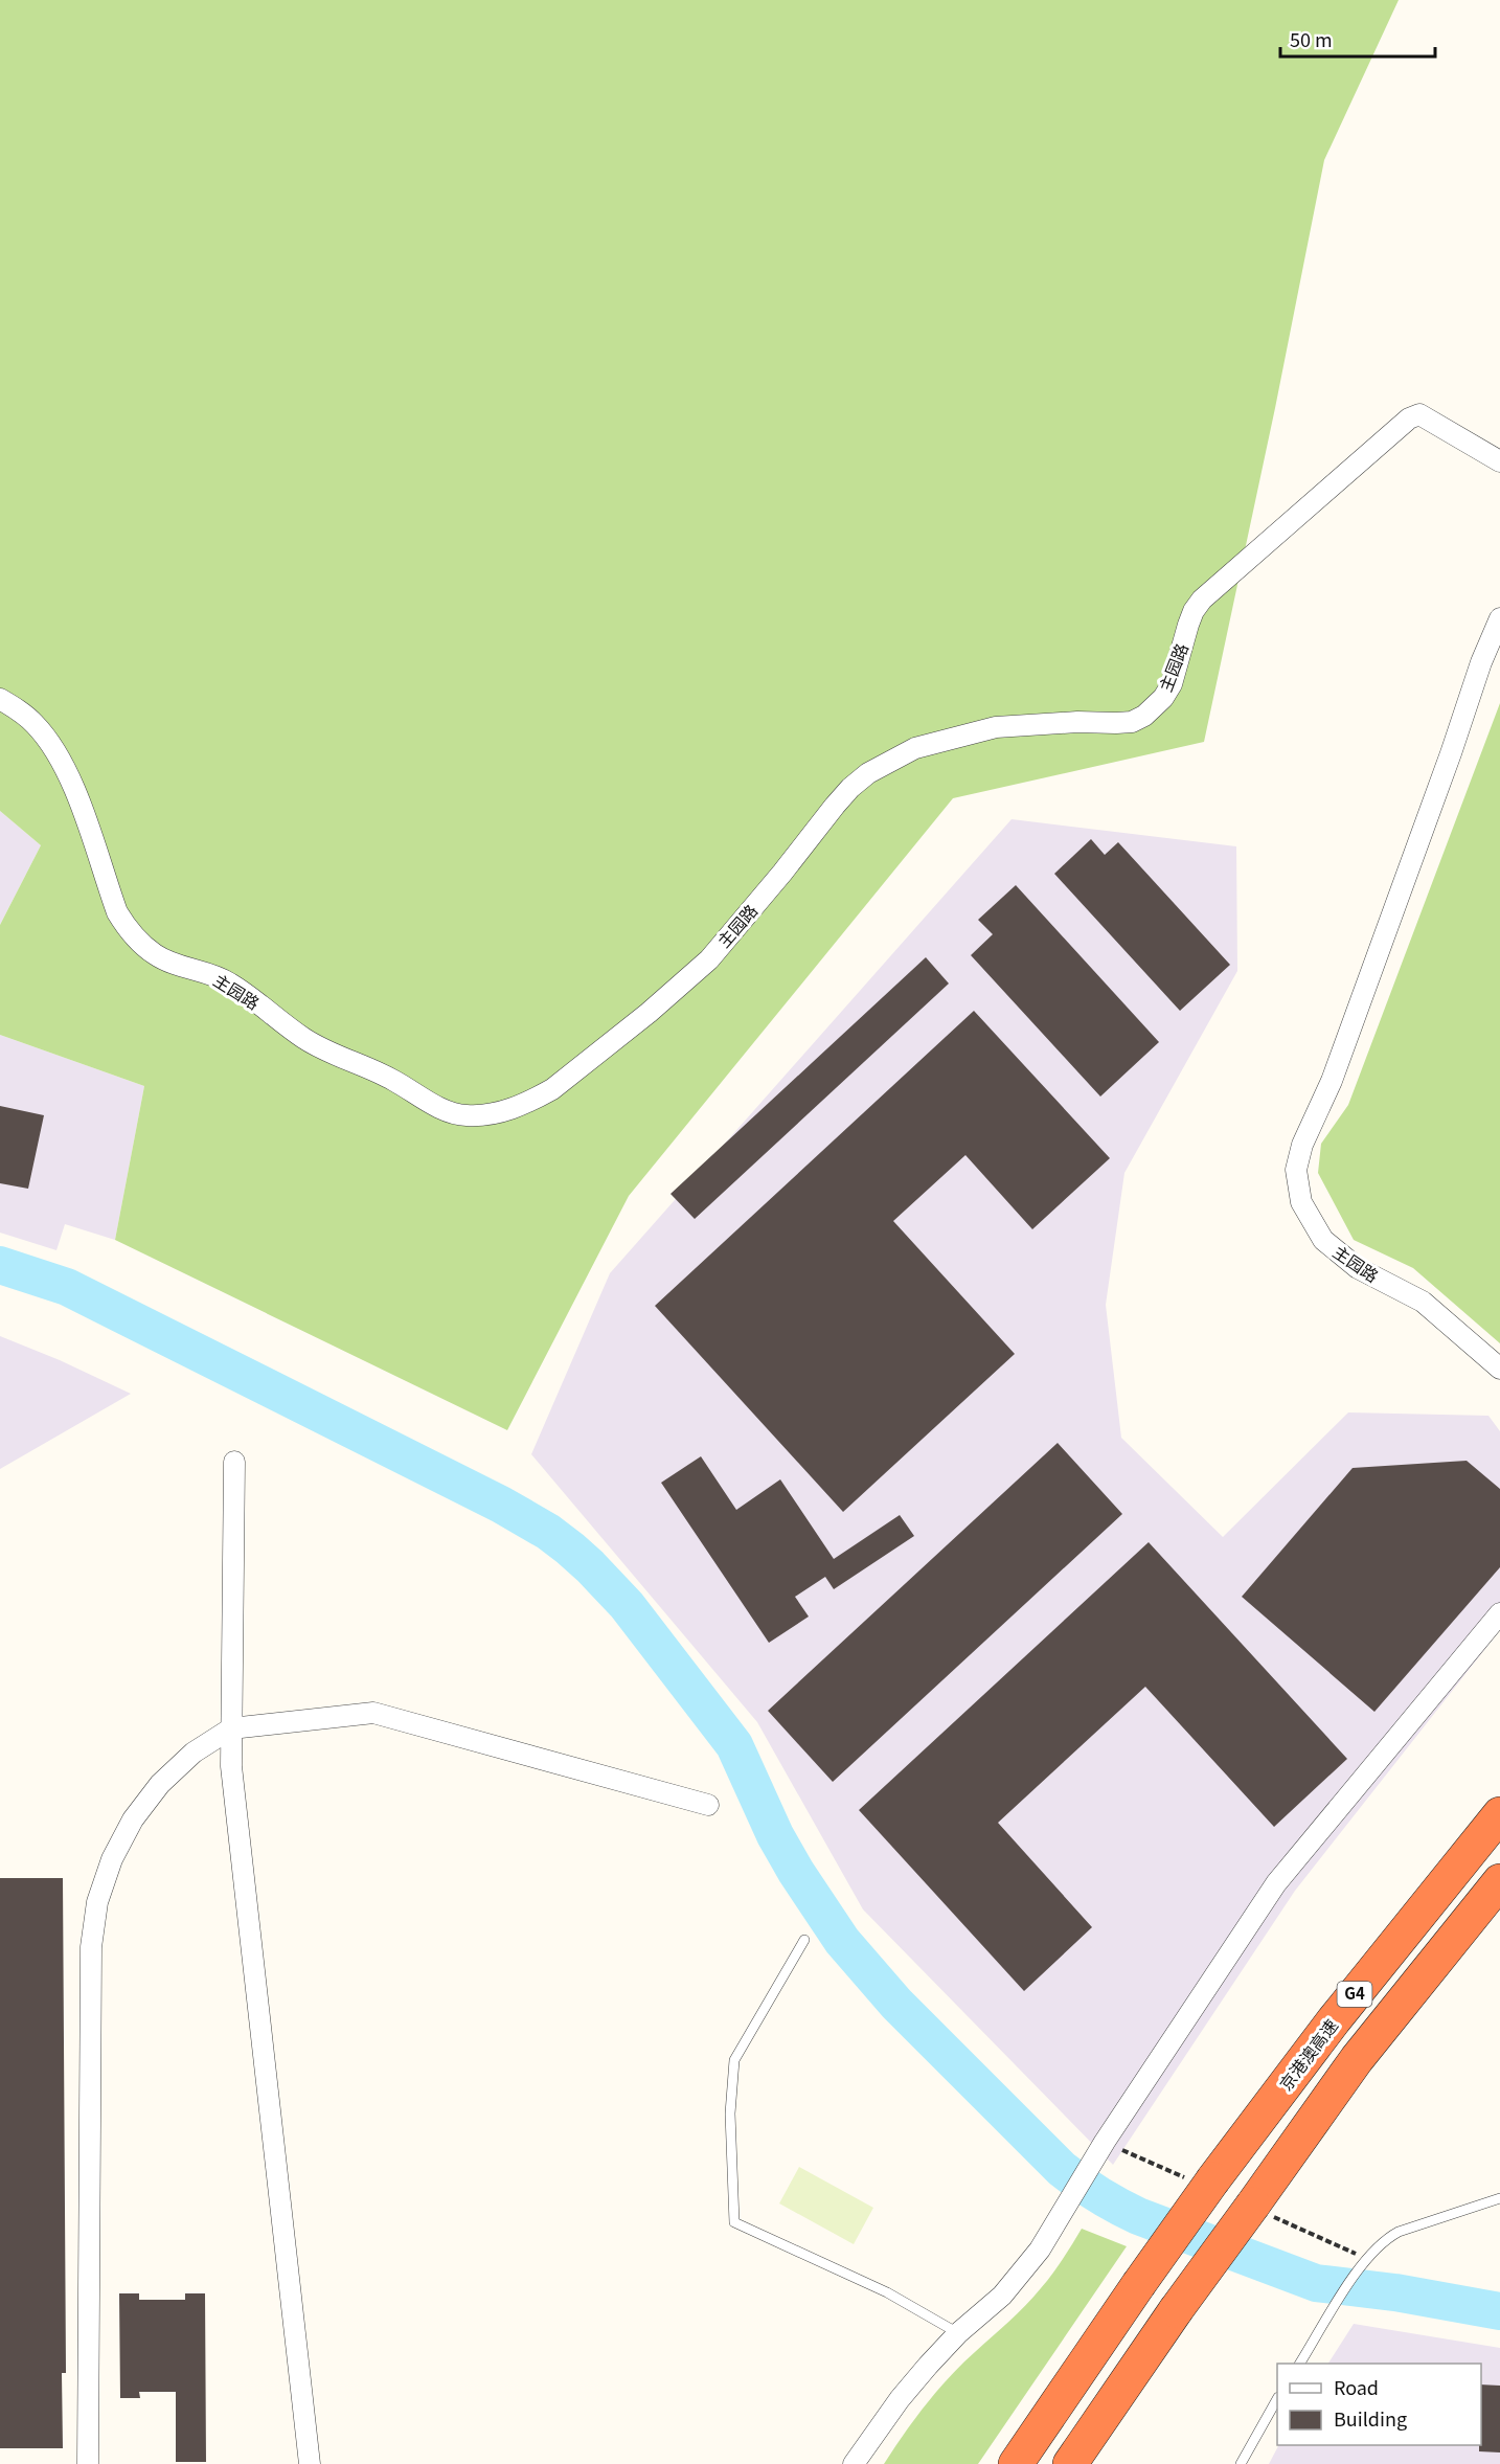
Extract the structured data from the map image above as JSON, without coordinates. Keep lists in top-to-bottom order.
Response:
{
  "streets": {
    "highway": ["G4", "京港澳高速"],
    "street": ["主园路"]
  },
  "legend": ["Road", "Building"],
  "scale_bar": "50 m"
}
